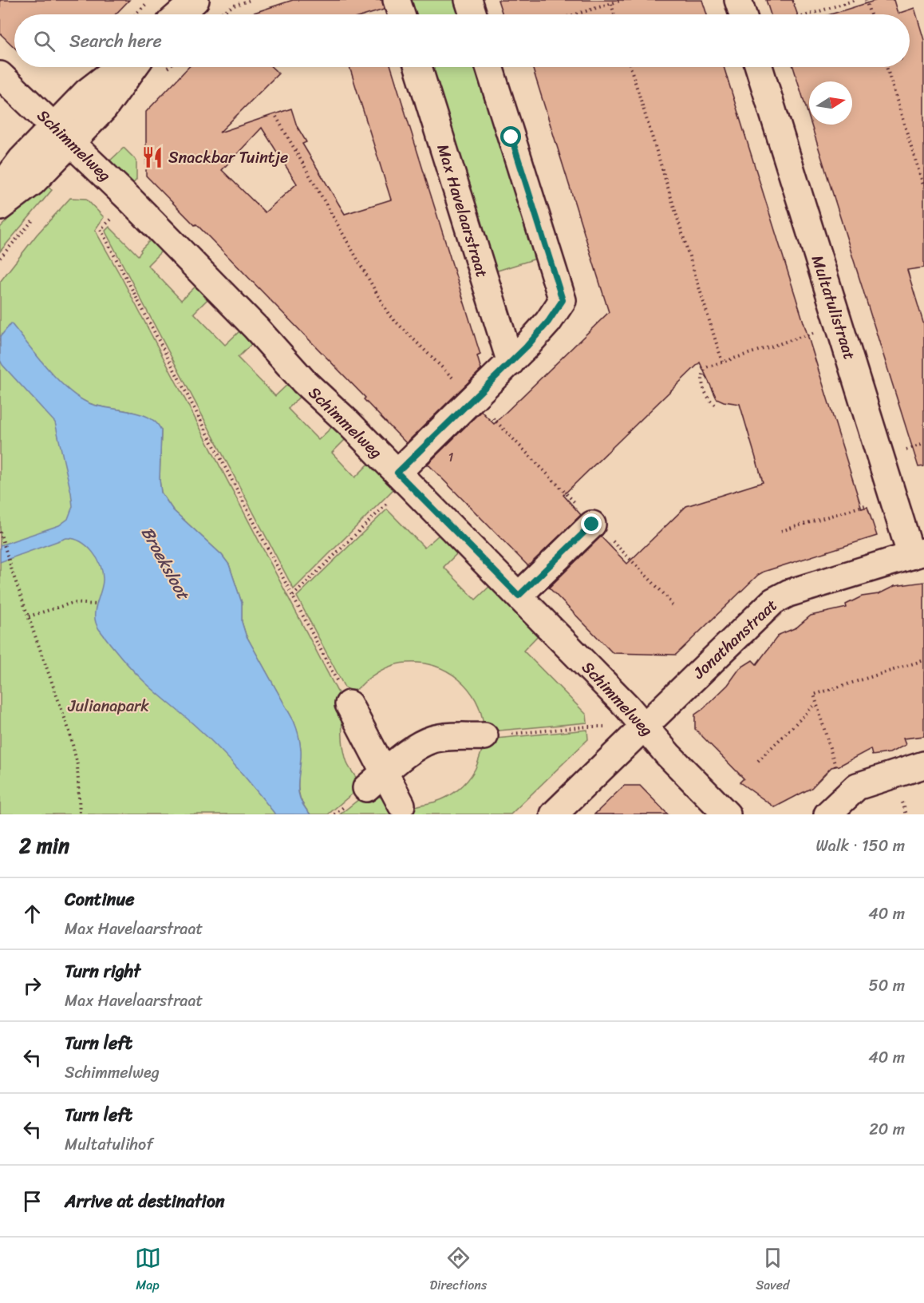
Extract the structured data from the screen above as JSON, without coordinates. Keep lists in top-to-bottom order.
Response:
{
  "streets": {
    "street": [
      "Schimmelweg",
      "Max Havelaarstraat",
      "Multatulistraat",
      "Jonathanstraat"
    ]
  },
  "crossings": [
    ["Schimmelweg", "Jonathanstraat"],
    ["Multatulistraat", "Jonathanstraat"]
  ],
  "water": ["Broeksloot"],
  "parks": ["Julianapark"],
  "places": {
    "restaurant": ["Snackbar Tuintje"]
  },
  "house_numbers": ["1"],
  "north": "right",
  "page": {
    "search": "Search here",
    "heading": ["2 min", "Walk · 150 m"],
    "list": [
      ["Continue", "Max Havelaarstraat", "40 m"],
      ["Turn right", "Max Havelaarstraat", "50 m"],
      ["Turn left", "Schimmelweg", "40 m"],
      ["Turn left", "Multatulihof", "20 m"],
      "Arrive at destination"
    ],
    "nav": ["Map", "Directions", "Saved"]
  }
}
